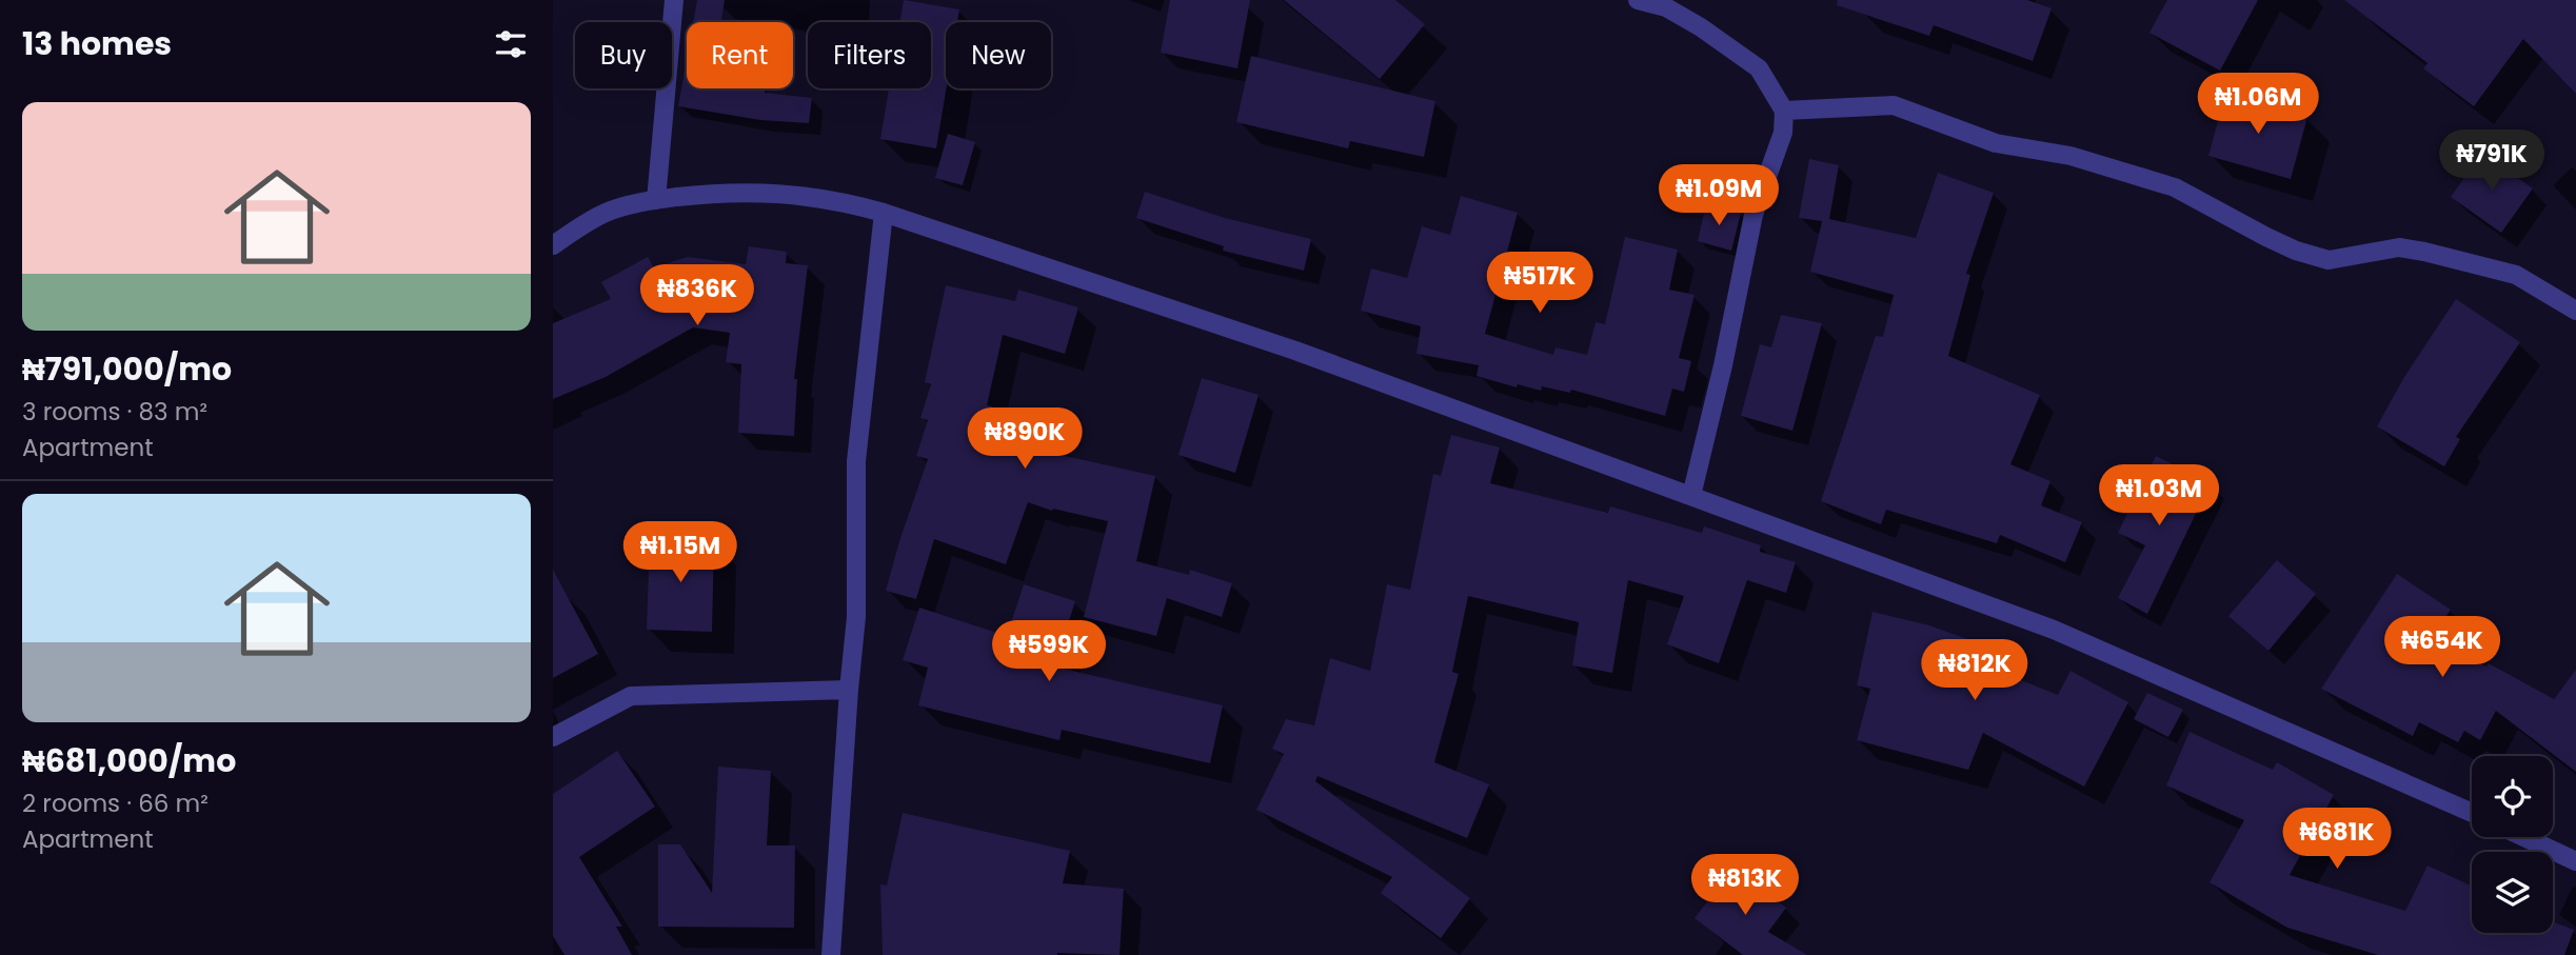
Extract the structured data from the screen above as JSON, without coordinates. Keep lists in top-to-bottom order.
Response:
{
  "page": {
    "heading": "13 homes",
    "chip": [
      "Buy",
      "Rent",
      "Filters",
      "New"
    ],
    "price": [
      "₦1.06M",
      "₦791K",
      "₦1.09M",
      "₦517K",
      "₦836K",
      "₦890K",
      "₦1.03M",
      "₦1.15M",
      "₦654K",
      "₦599K",
      "₦812K",
      "₦681K",
      "₦813K"
    ],
    "list": [
      {
        "name": "₦791,000/mo",
        "note": "3 rooms · 83 m² · Apartment"
      },
      {
        "name": "₦681,000/mo",
        "note": "2 rooms · 66 m² · Apartment"
      }
    ]
  }
}
